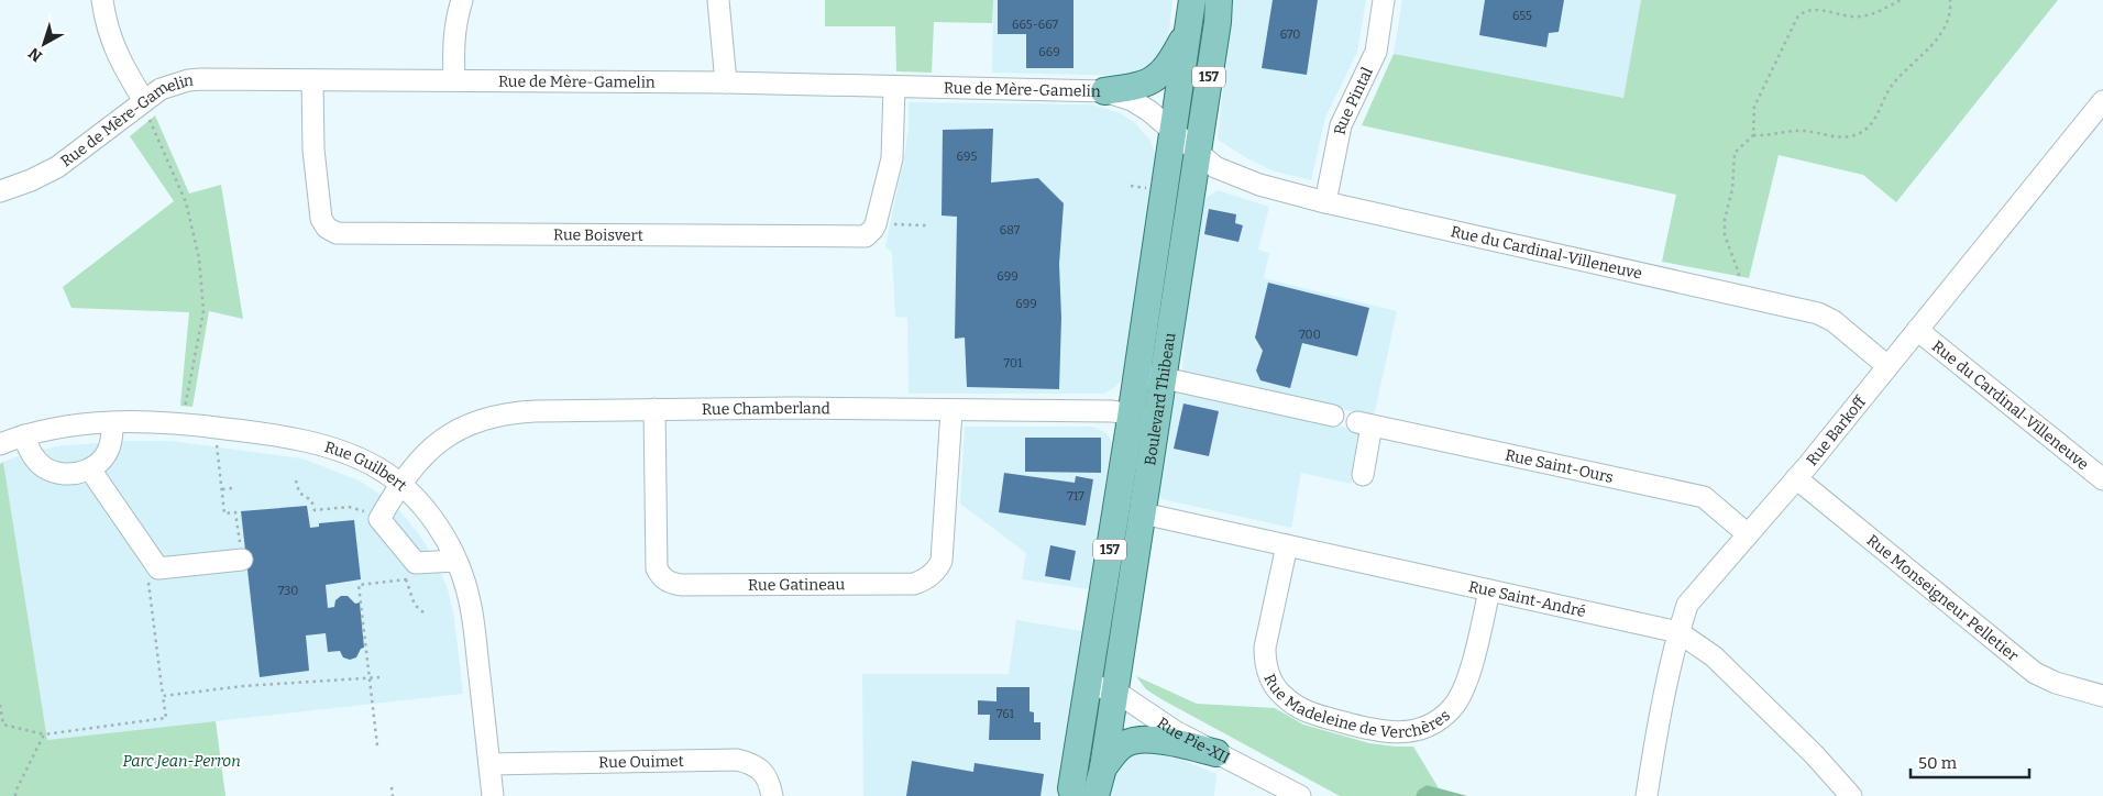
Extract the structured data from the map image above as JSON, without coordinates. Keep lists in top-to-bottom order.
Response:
{
  "streets": {
    "main road": ["157", "Boulevard Thibeau"],
    "street": [
      "Rue de Mère-Gamelin",
      "Rue Pintal",
      "Rue Boisvert",
      "Rue du Cardinal-Villeneuve",
      "Rue Chamberland",
      "Rue Barkoff",
      "Rue Saint-Ours",
      "Rue Guilbert",
      "Rue Gatineau",
      "Rue Saint-André",
      "Rue Monseigneur Pelletier",
      "Rue Madeleine de Verchères",
      "Rue Pie-XII",
      "Rue Ouimet"
    ]
  },
  "crossings": [
    ["Rue de Mère-Gamelin", "Rue Boisvert"],
    ["Rue de Mère-Gamelin", "Rue du Cardinal-Villeneuve"],
    ["Rue de Mère-Gamelin", "Boulevard Thibeau"],
    ["Rue Pintal", "Rue du Cardinal-Villeneuve"],
    ["Rue du Cardinal-Villeneuve", "Boulevard Thibeau"],
    ["Rue du Cardinal-Villeneuve", "Rue Barkoff"],
    ["Boulevard Thibeau", "Rue Chamberland"],
    ["Boulevard Thibeau", "Rue Saint-André"],
    ["Boulevard Thibeau", "Rue Pie-XII"],
    ["Rue Chamberland", "Rue Guilbert"],
    ["Rue Chamberland", "Rue Gatineau"],
    ["Rue Barkoff", "Rue Saint-Ours"],
    ["Rue Barkoff", "Rue Saint-André"],
    ["Rue Barkoff", "Rue Monseigneur Pelletier"],
    ["Rue Guilbert", "Rue Ouimet"],
    ["Rue Saint-André", "Rue Madeleine de Verchères"]
  ],
  "parks": ["Parc Jean-Perron"],
  "house_numbers": [
    "655",
    "665-667",
    "670",
    "669",
    "695",
    "687",
    "699",
    "699",
    "700",
    "701",
    "717",
    "730",
    "761"
  ],
  "scale_bar": "50 m",
  "north": "bottom left"
}
